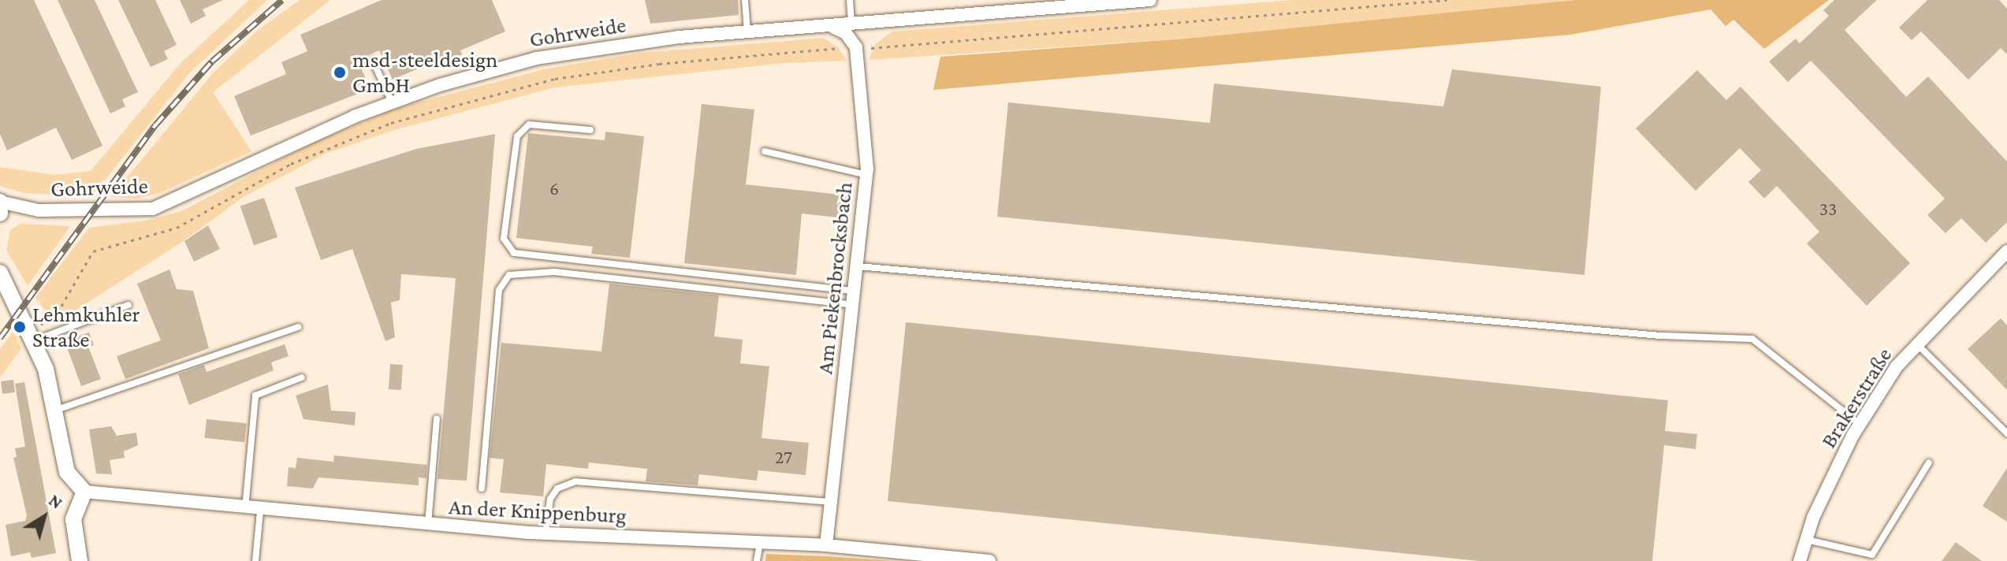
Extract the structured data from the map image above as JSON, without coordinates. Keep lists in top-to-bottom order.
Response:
{
  "streets": {
    "street": [
      "Gohrweide",
      "Am Piekenbrocksbach",
      "Brakerstraße",
      "An der Knippenburg"
    ]
  },
  "crossings": [
    ["Gohrweide", "Am Piekenbrocksbach"],
    ["Am Piekenbrocksbach", "An der Knippenburg"]
  ],
  "places": ["msd-steeldesign GmbH", "Lehmkuhler Straße"],
  "house_numbers": ["6", "33", "27"],
  "north": "top right"
}
